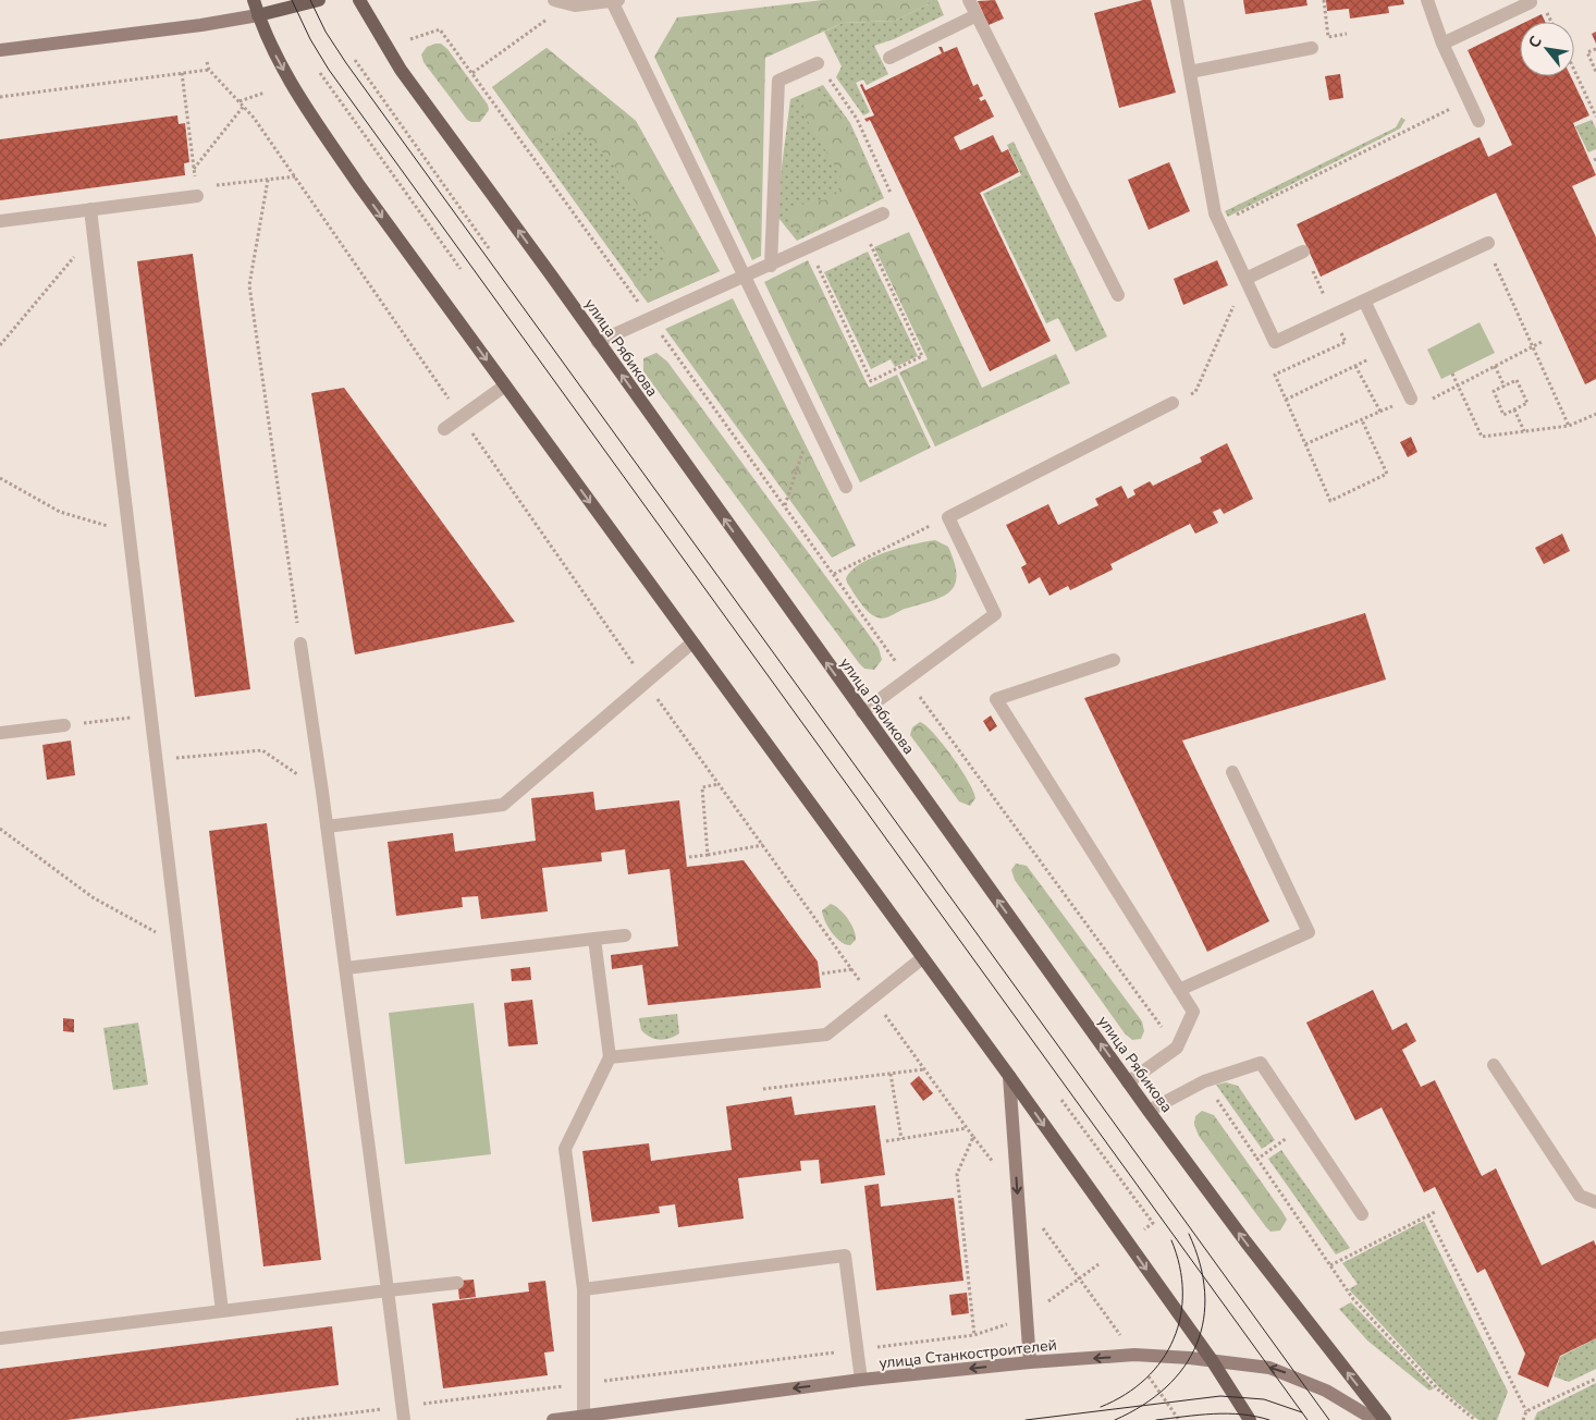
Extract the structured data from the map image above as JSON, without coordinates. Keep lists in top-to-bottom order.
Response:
{
  "streets": {
    "main road": ["улица Рябикова"],
    "street": ["улица Станкостроителей"]
  },
  "one_way": ["улица Станкостроителей"],
  "north": "top left"
}
